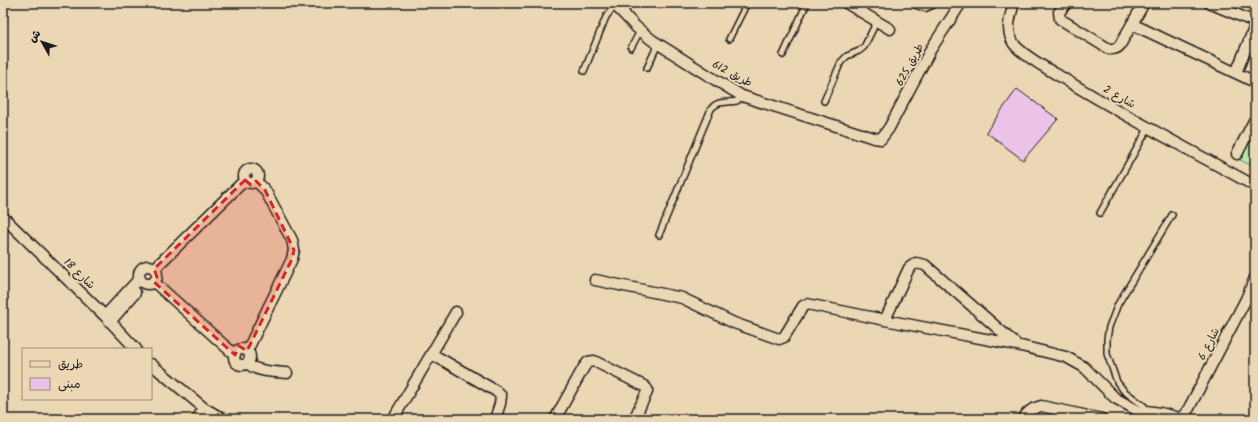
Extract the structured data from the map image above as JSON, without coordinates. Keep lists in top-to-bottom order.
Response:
{
  "streets": {
    "street": [
      "طريق 625",
      "طريق 612",
      "شارع 2",
      "شارع 18",
      "شارع 6"
    ]
  },
  "crossings": [
    ["طريق 625", "طريق 612"]
  ],
  "legend": ["طريق", "مبنى"],
  "north": "top left"
}
